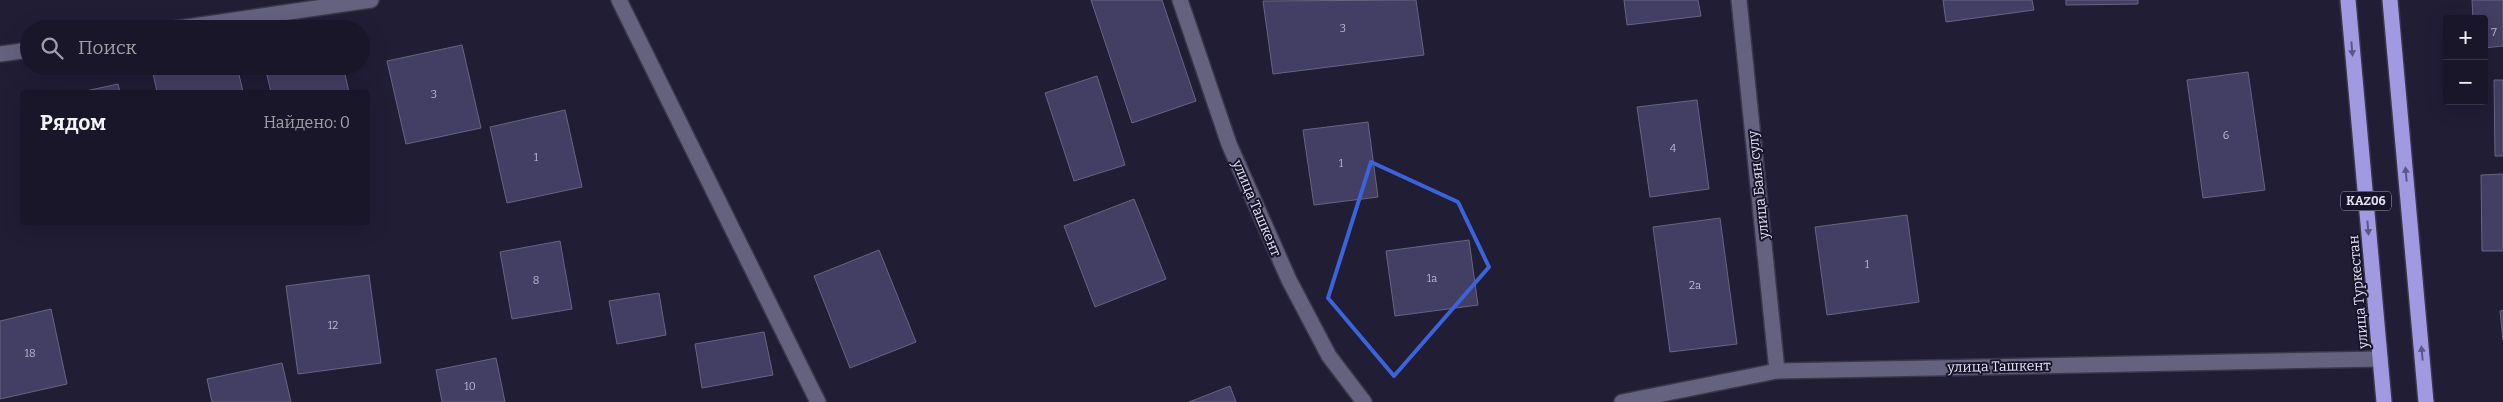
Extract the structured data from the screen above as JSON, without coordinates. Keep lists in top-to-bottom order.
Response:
{
  "streets": {
    "highway": ["KАZ06", "улица Туркестан"],
    "street": ["улица Баян сулу", "улица Ташкент"]
  },
  "crossings": [
    ["улица Баян сулу", "улица Ташкент"],
    ["улица Ташкент", "улица Туркестан"]
  ],
  "house_numbers": [
    "3",
    "7",
    "3",
    "6",
    "4",
    "1",
    "1",
    "1",
    "1а",
    "8",
    "2а",
    "12",
    "18",
    "10"
  ],
  "page": {
    "map_buttons": ["+", "−"],
    "search": "Поиск",
    "heading": ["Рядом", "Найдено: 0"]
  }
}
